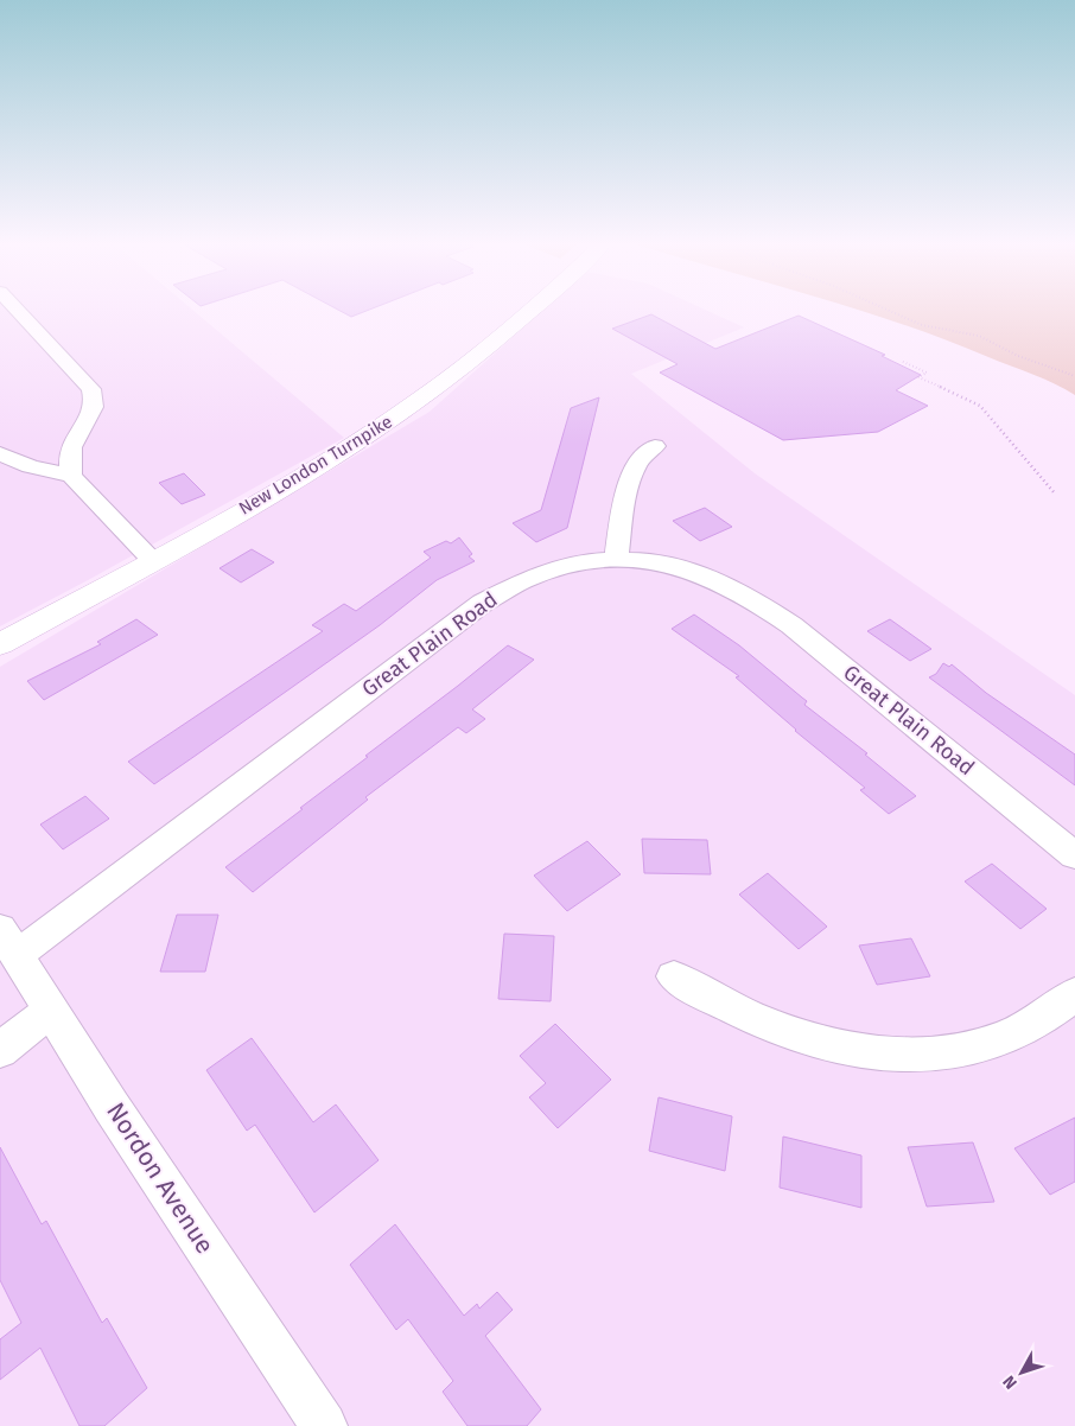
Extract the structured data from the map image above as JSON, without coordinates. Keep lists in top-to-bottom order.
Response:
{
  "streets": {
    "main road": ["New London Turnpike"],
    "street": ["Great Plain Road", "Nordon Avenue"]
  },
  "crossings": [
    ["Great Plain Road", "Nordon Avenue"]
  ],
  "north": "bottom left"
}
